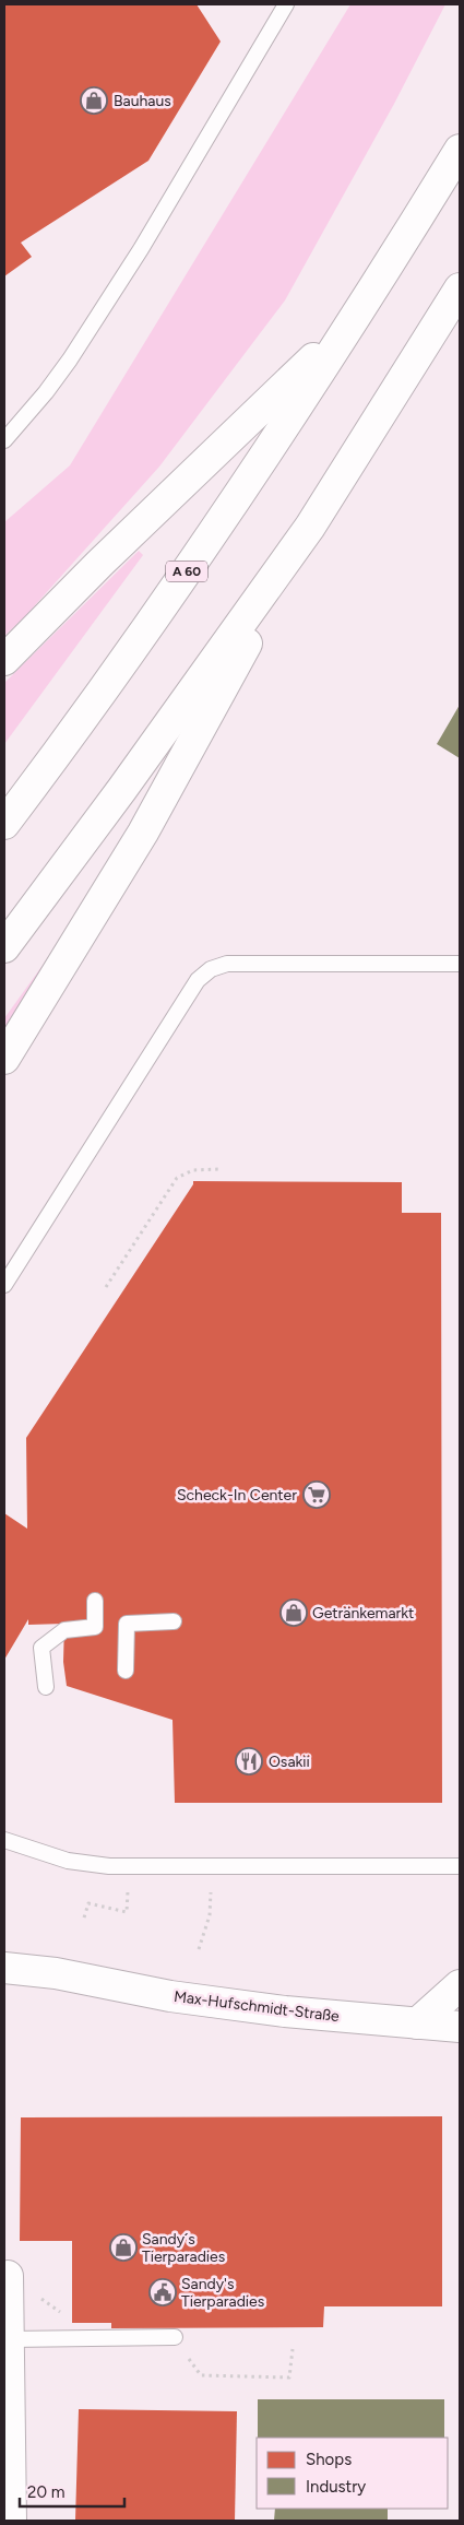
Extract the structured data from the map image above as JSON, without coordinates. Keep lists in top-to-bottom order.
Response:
{
  "streets": {
    "main road": ["A 60", "Max-Hufschmidt-Straße"]
  },
  "places": {
    "shop": ["Bauhaus", "Getränkemarkt", "Sandy´s Tierparadies"],
    "supermarket": ["Scheck-In Center"],
    "restaurant": ["Osakii"],
    "public building": ["Sandy's Tierparadies"]
  },
  "legend": ["Shops", "Industry"],
  "scale_bar": "20 m"
}
